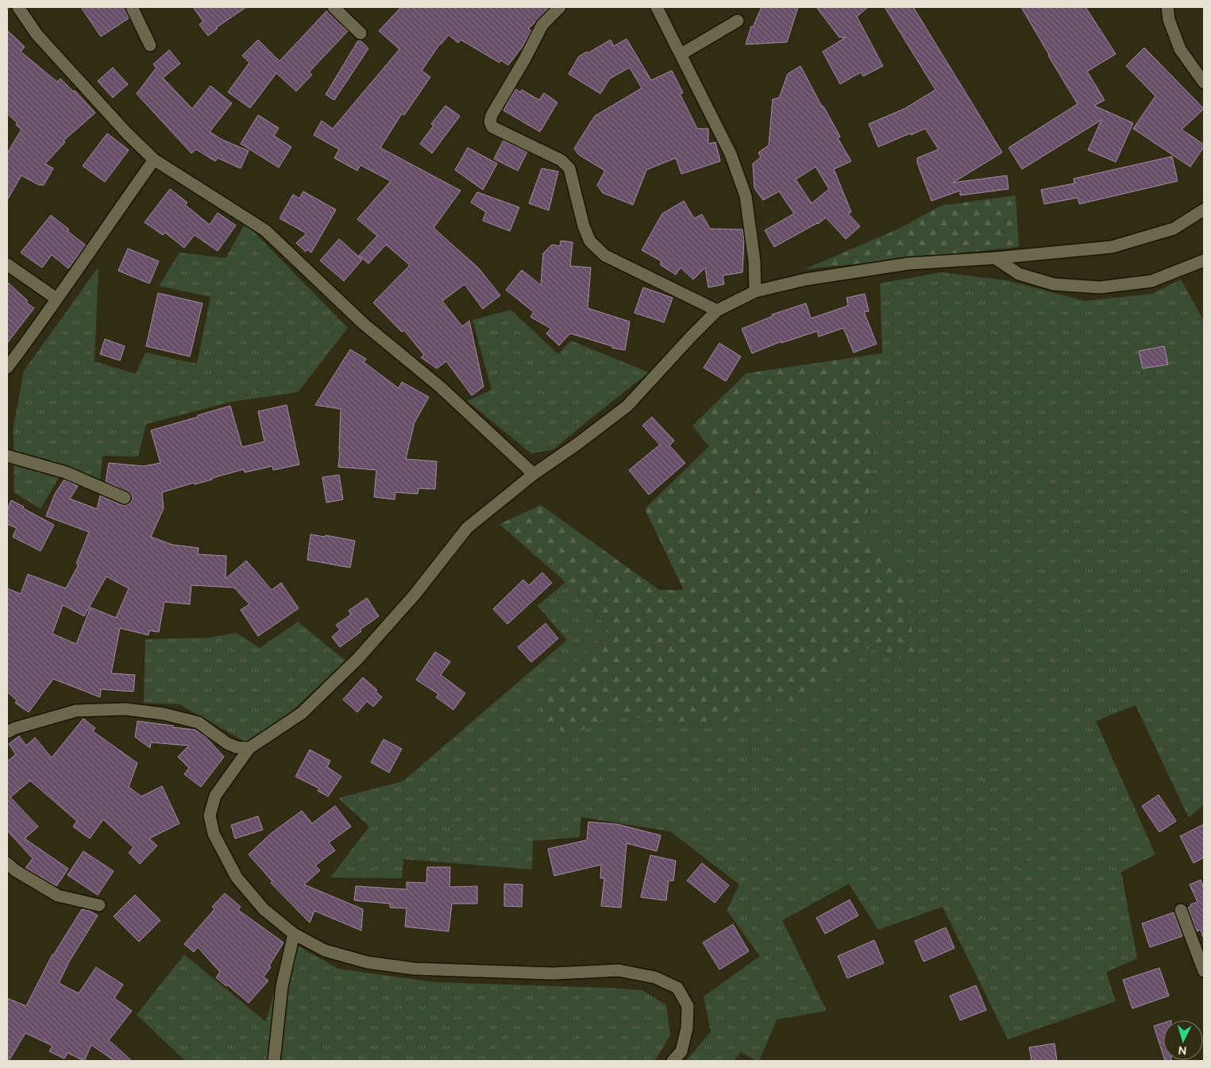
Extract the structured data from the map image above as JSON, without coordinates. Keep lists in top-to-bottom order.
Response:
{
  "north": "bottom"
}
